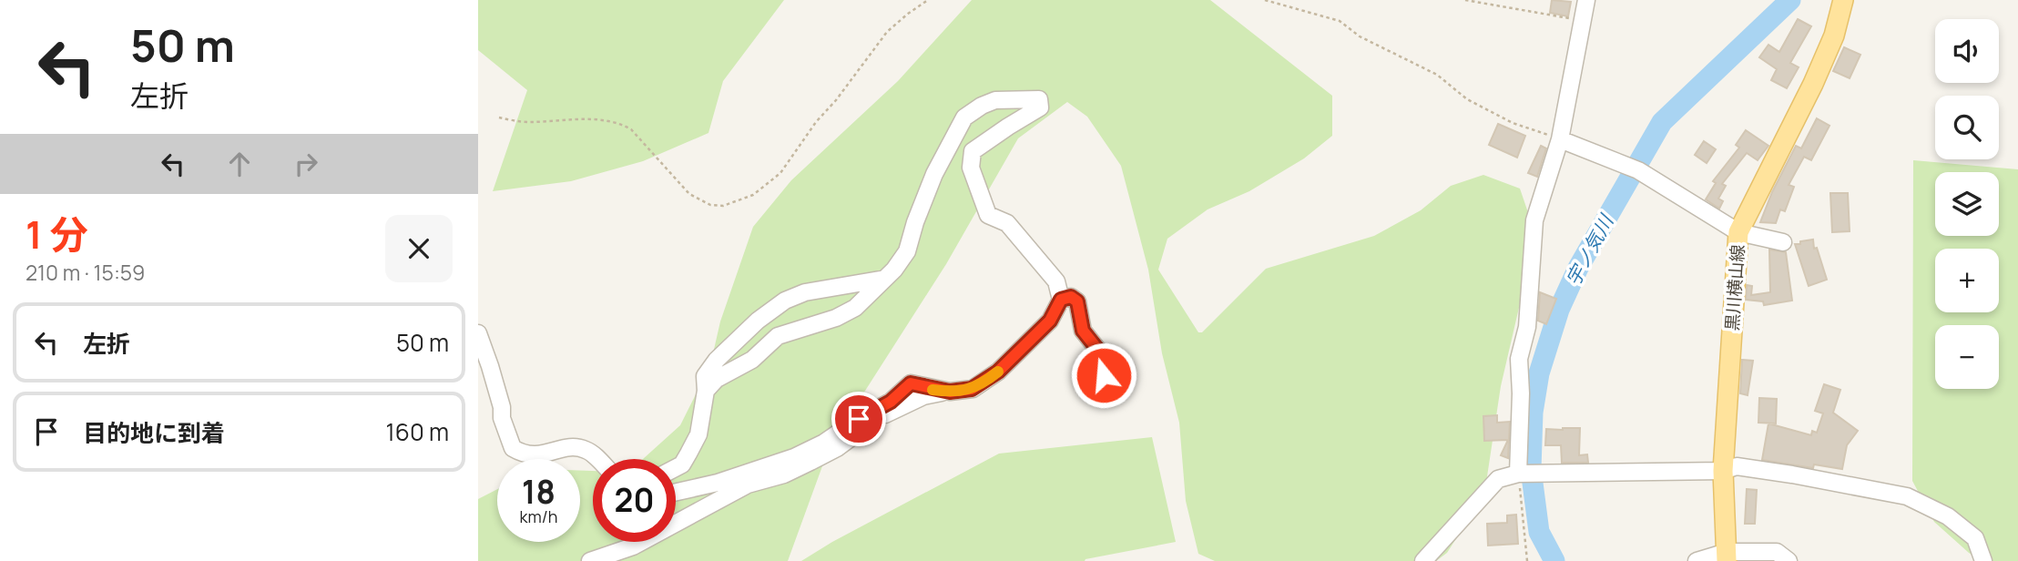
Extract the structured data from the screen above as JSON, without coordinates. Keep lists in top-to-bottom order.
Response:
{
  "streets": {
    "main road": ["黒川横山線"]
  },
  "water": ["宇ノ気川"],
  "page": {
    "turn": ["50 m", "左折"],
    "map_buttons": ["+", "−"],
    "heading": ["1 分", "210 m · 15:59"],
    "list": [
      {
        "name": "左折",
        "value": "50 m"
      },
      {
        "name": "目的地に到着",
        "value": "160 m"
      }
    ],
    "speed": "18 km/h",
    "limit": "20"
  }
}
